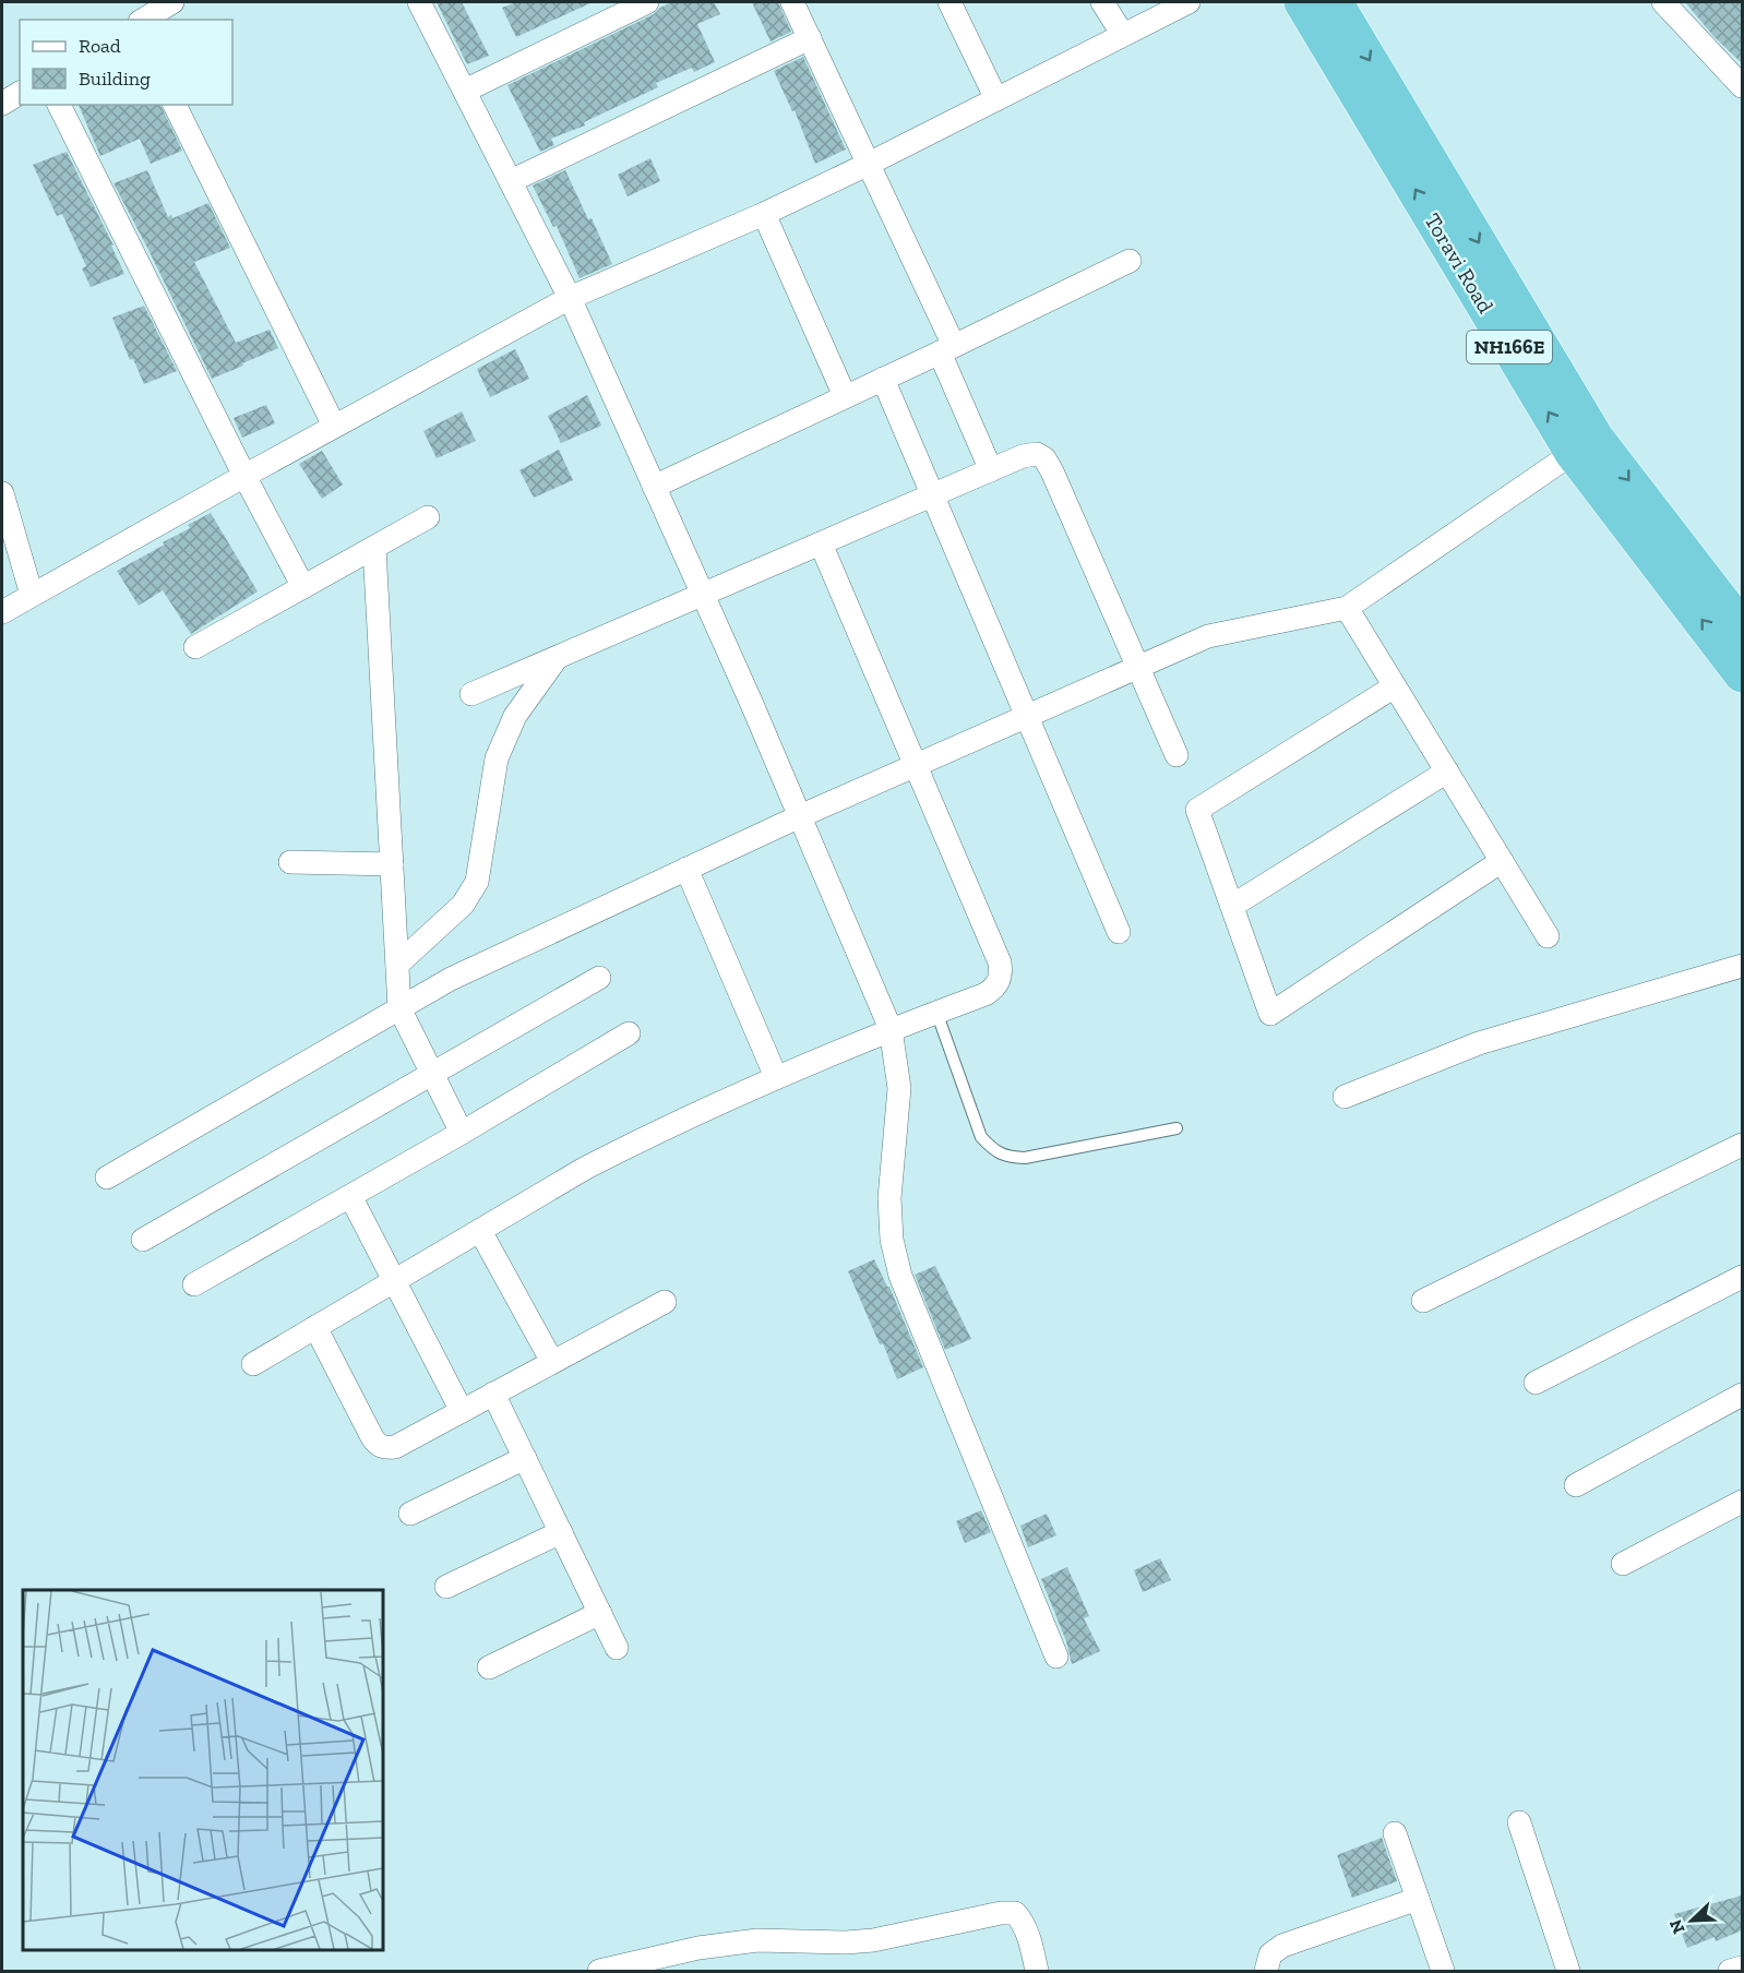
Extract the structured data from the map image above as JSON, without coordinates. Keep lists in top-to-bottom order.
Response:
{
  "streets": {
    "highway": ["Toravi Road", "NH166E"]
  },
  "legend": ["Road", "Building"],
  "north": "bottom left"
}
